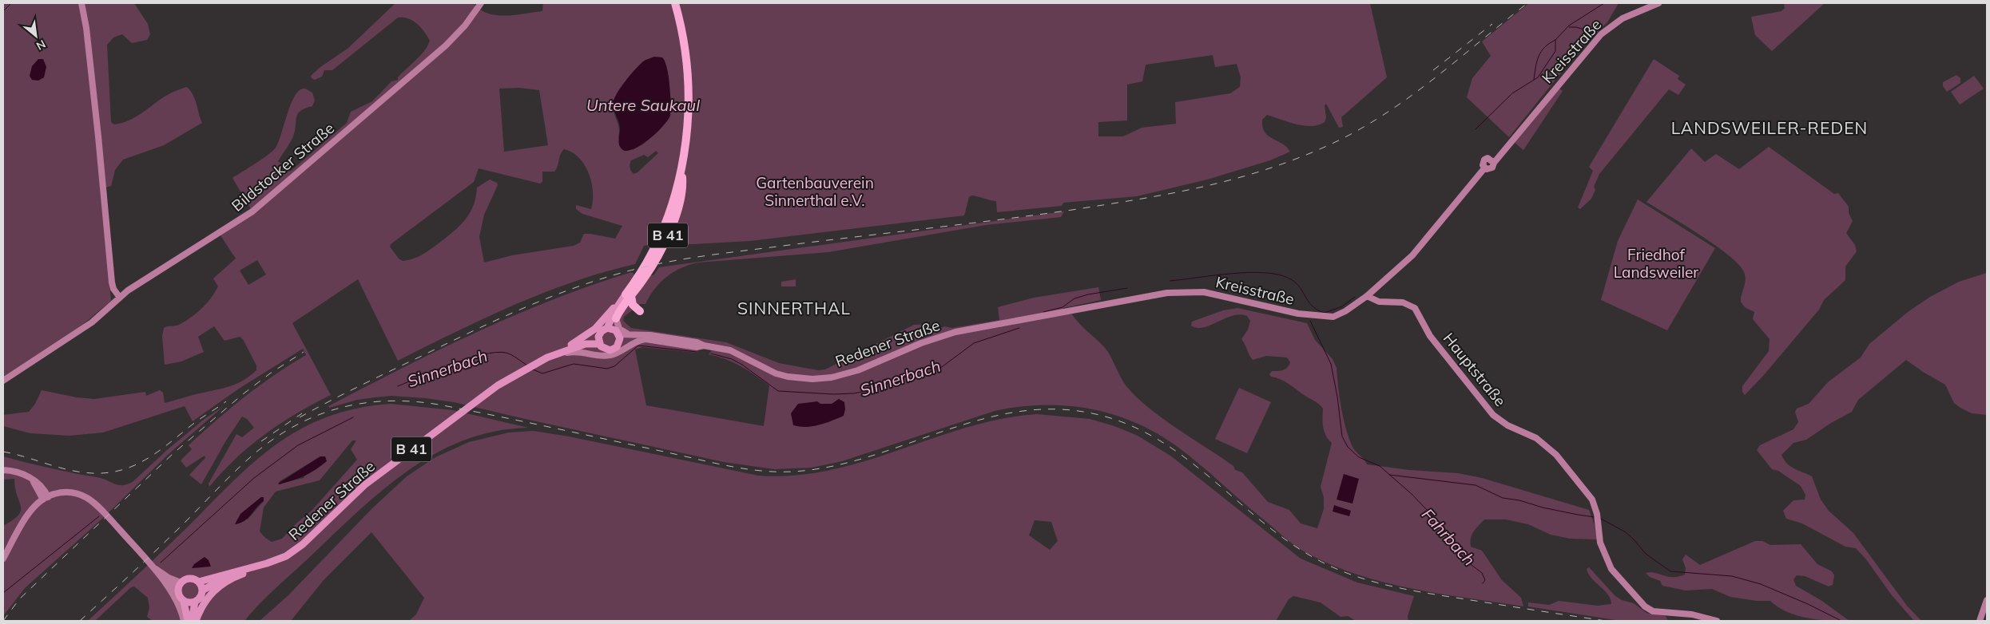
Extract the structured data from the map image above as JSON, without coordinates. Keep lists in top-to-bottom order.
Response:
{
  "streets": {
    "highway": ["B 41"],
    "main road": [
      "Kreisstraße",
      "Bildstocker Straße",
      "Redener Straße",
      "Hauptstraße"
    ]
  },
  "crossings": [
    ["Kreisstraße", "Redener Straße"],
    ["Kreisstraße", "Hauptstraße"],
    ["B 41", "Redener Straße"]
  ],
  "districts": ["LANDSWEILER-REDEN", "SINNERTHAL"],
  "water": ["Untere Saukaul", "Sinnerbach", "Fahrbach"],
  "parks": ["Gartenbauverein Sinnerthal e.V.", "Friedhof Landsweiler"],
  "north": "bottom right"
}
